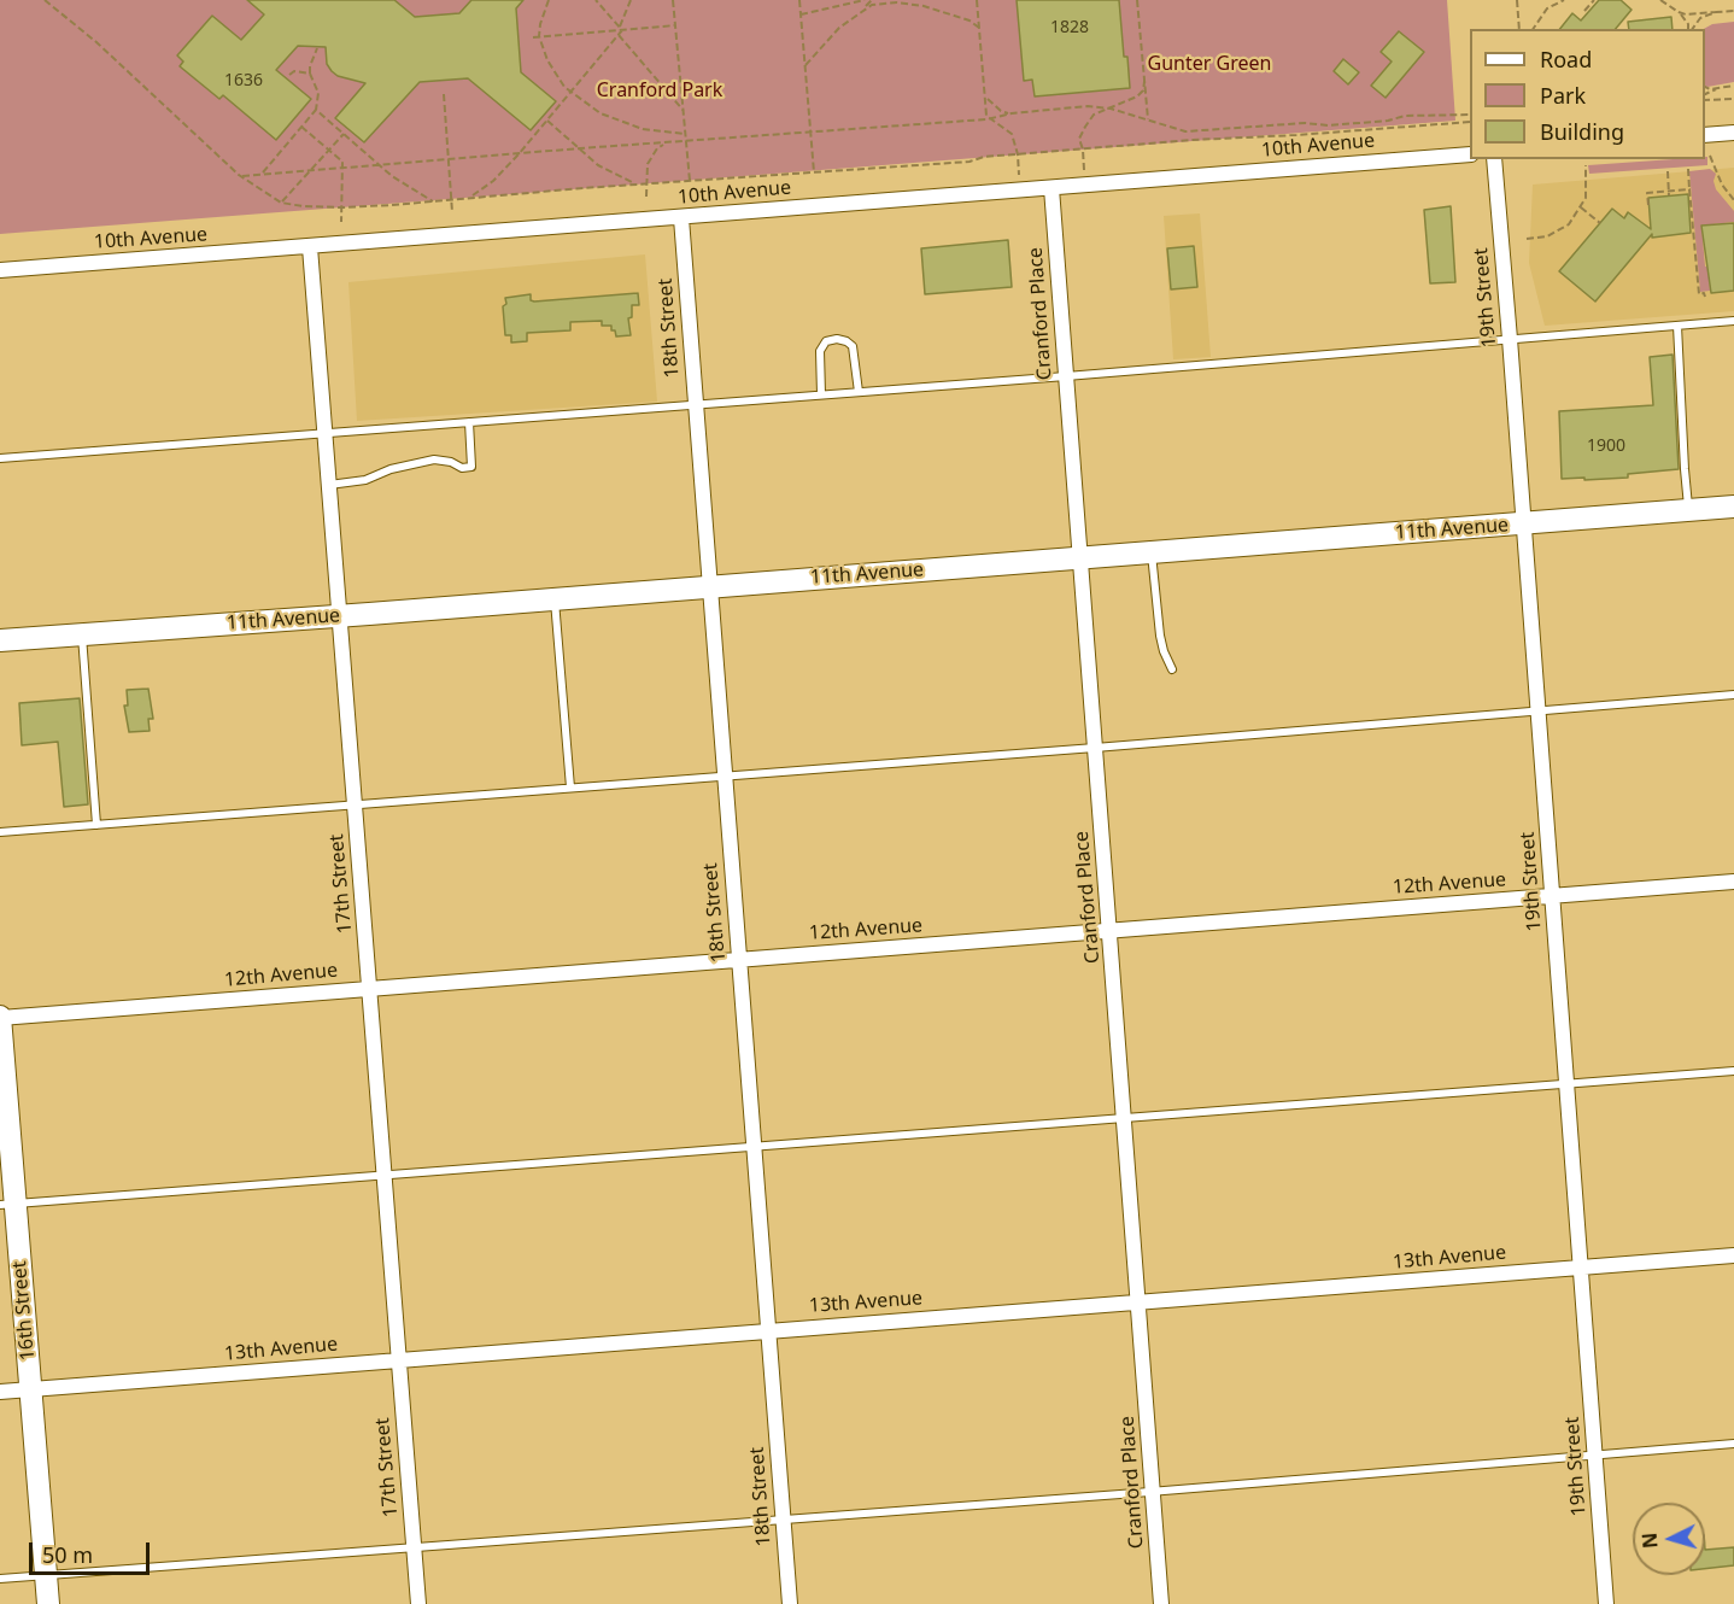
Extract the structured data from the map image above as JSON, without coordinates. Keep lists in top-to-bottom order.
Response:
{
  "streets": {
    "main road": ["11th Avenue", "16th Street"],
    "street": [
      "10th Avenue",
      "19th Street",
      "Cranford Place",
      "18th Street",
      "17th Street",
      "12th Avenue",
      "13th Avenue"
    ]
  },
  "crossings": [
    ["10th Avenue", "Cranford Place"],
    ["10th Avenue", "18th Street"],
    ["10th Avenue", "17th Street"],
    ["19th Street", "11th Avenue"],
    ["19th Street", "12th Avenue"],
    ["19th Street", "13th Avenue"],
    ["Cranford Place", "11th Avenue"],
    ["Cranford Place", "12th Avenue"],
    ["Cranford Place", "13th Avenue"],
    ["18th Street", "11th Avenue"],
    ["18th Street", "12th Avenue"],
    ["18th Street", "13th Avenue"],
    ["11th Avenue", "17th Street"],
    ["17th Street", "12th Avenue"],
    ["17th Street", "13th Avenue"],
    ["12th Avenue", "16th Street"],
    ["13th Avenue", "16th Street"]
  ],
  "parks": ["Gunter Green", "Cranford Park"],
  "house_numbers": ["1828", "1636", "1900"],
  "legend": ["Road", "Park", "Building"],
  "scale_bar": "50 m",
  "north": "left"
}
